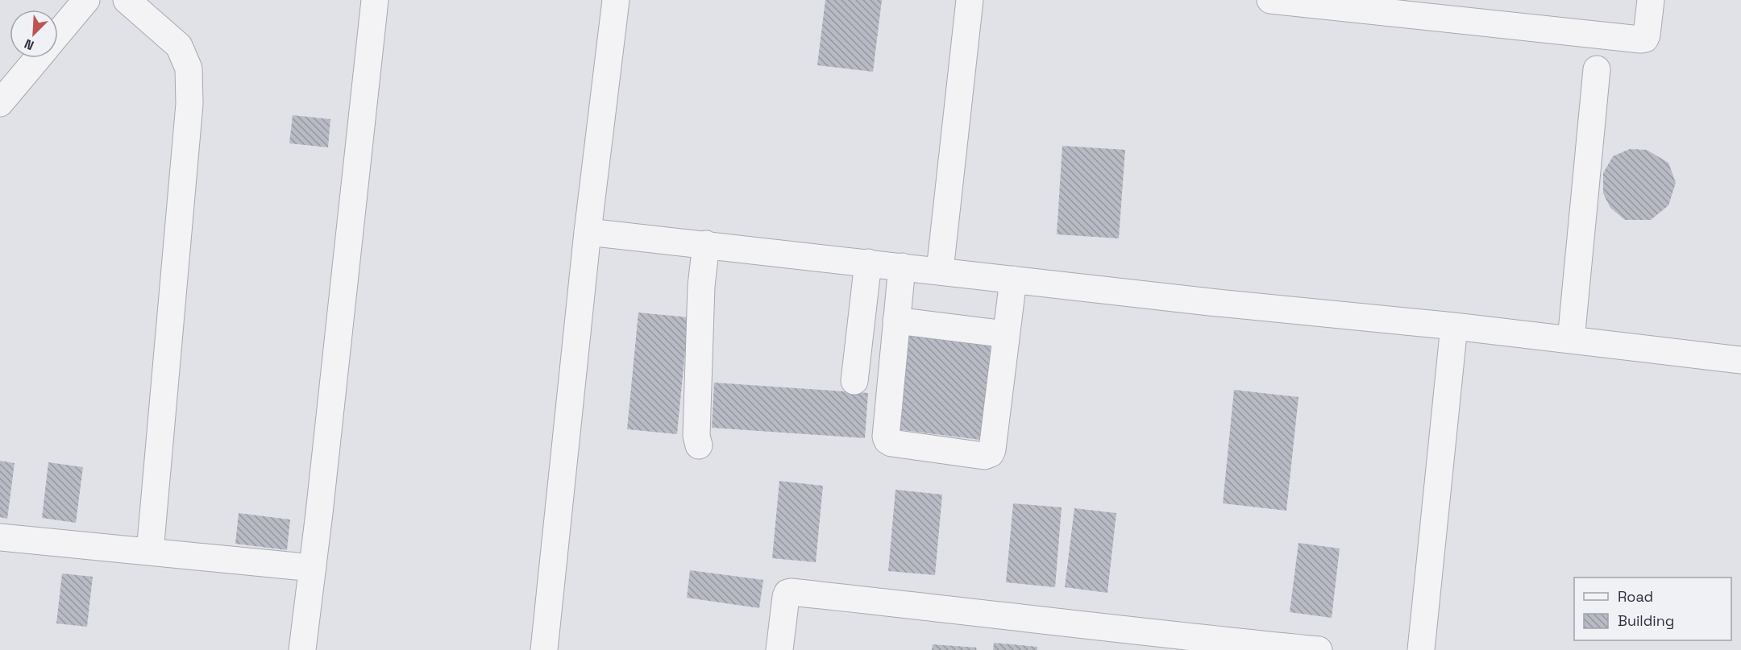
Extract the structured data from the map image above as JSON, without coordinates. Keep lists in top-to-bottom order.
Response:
{
  "legend": ["Road", "Building"],
  "north": "bottom left"
}
